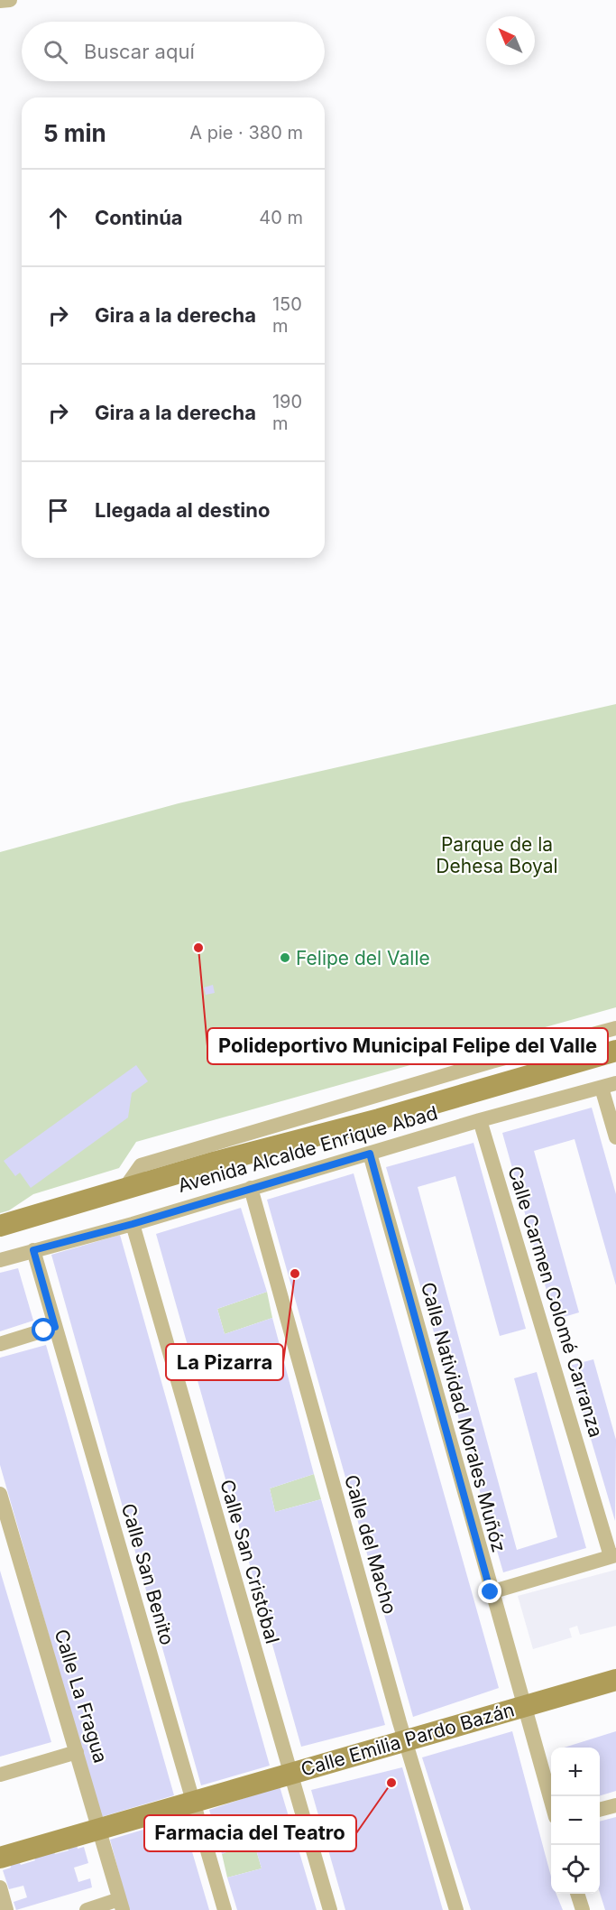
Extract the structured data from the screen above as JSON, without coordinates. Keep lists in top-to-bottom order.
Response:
{
  "streets": {
    "main road": ["Avenida Alcalde Enrique Abad", "Calle Emilia Pardo Bazán"],
    "street": [
      "Calle Carmen Colomé Carranza",
      "Calle Natividad Morales Muñóz",
      "Calle del Macho",
      "Calle San Cristóbal",
      "Calle San Benito",
      "Calle La Fragua"
    ]
  },
  "crossings": [
    ["Calle Natividad Morales Muñóz", "Calle Emilia Pardo Bazán"],
    ["Calle del Macho", "Calle Emilia Pardo Bazán"],
    ["Calle San Cristóbal", "Calle Emilia Pardo Bazán"],
    ["Calle San Benito", "Calle Emilia Pardo Bazán"],
    ["Calle La Fragua", "Calle Emilia Pardo Bazán"]
  ],
  "parks": ["Parque de la Dehesa Boyal"],
  "places": [
    "Polideportivo Municipal Felipe del Valle",
    "Felipe del Valle",
    "La Pizarra",
    "Farmacia del Teatro"
  ],
  "north": "top left",
  "page": {
    "search": "Buscar aquí",
    "heading": ["5 min", "A pie · 380 m"],
    "list": [
      ["Continúa", "40 m"],
      ["Gira a la derecha", "150 m"],
      ["Gira a la derecha", "190 m"],
      "Llegada al destino"
    ],
    "map_buttons": ["+", "−"]
  }
}
